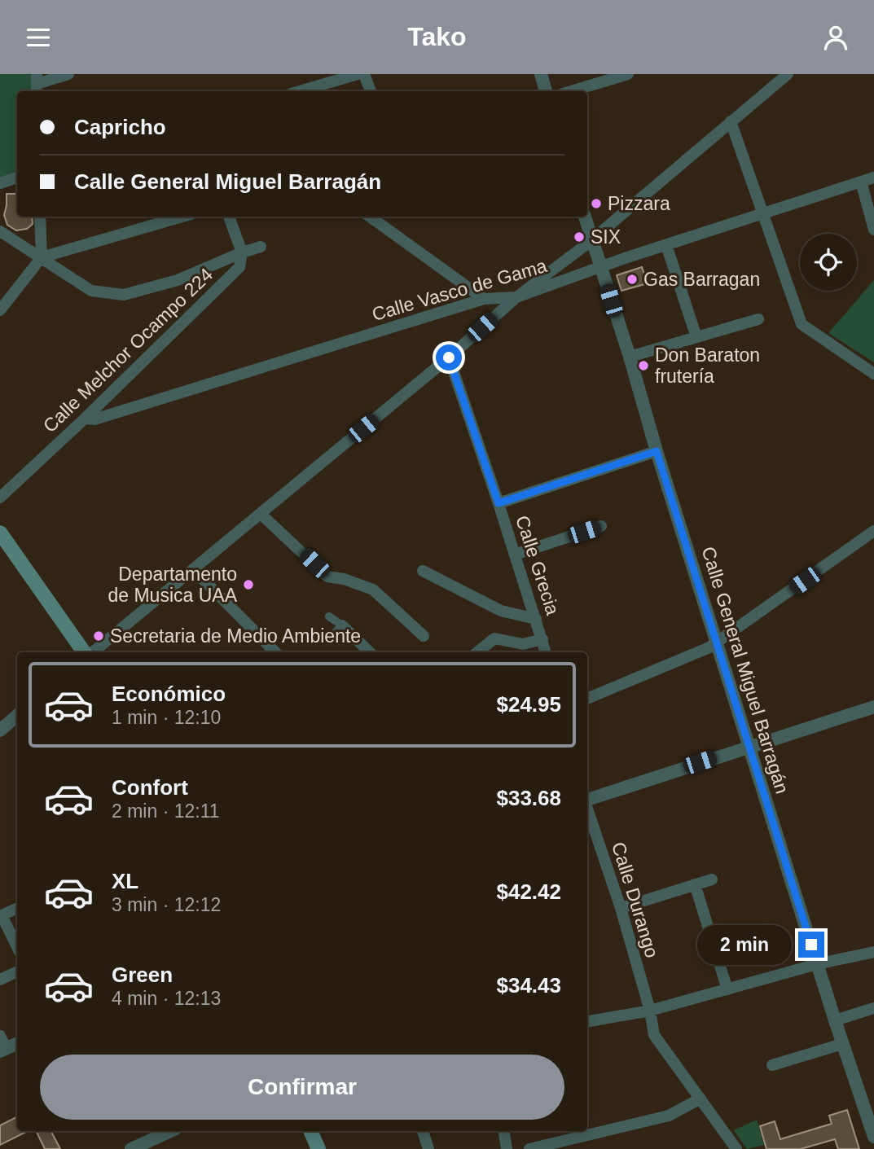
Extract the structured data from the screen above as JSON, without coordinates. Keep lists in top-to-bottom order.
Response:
{
  "streets": {
    "street": [
      "Calle Vasco de Gama",
      "Calle Melchor Ocampo 224",
      "Calle Grecia",
      "Calle General Miguel Barragán",
      "Calle Durango"
    ]
  },
  "crossings": [
    ["Calle Vasco de Gama", "Calle Melchor Ocampo 224"],
    ["Calle Vasco de Gama", "Calle General Miguel Barragán"]
  ],
  "places": [
    "Pizzara",
    "SIX",
    "Gas Barragan",
    "Don Baraton frutería",
    "Departamento de Musica UAA",
    "Secretaria de Medio Ambiente"
  ],
  "page": {
    "header": "Tako",
    "banner": ["Capricho", "Calle General Miguel Barragán"],
    "list": [
      {
        "name": "Económico",
        "note": "1 min · 12:10",
        "value": "$24.95"
      },
      {
        "name": "Confort",
        "note": "2 min · 12:11",
        "value": "$33.68"
      },
      {
        "name": "XL",
        "note": "3 min · 12:12",
        "value": "$42.42"
      },
      {
        "name": "Green",
        "note": "4 min · 12:13",
        "value": "$34.43"
      }
    ],
    "bubble": "2 min",
    "buttons": "Confirmar"
  }
}
